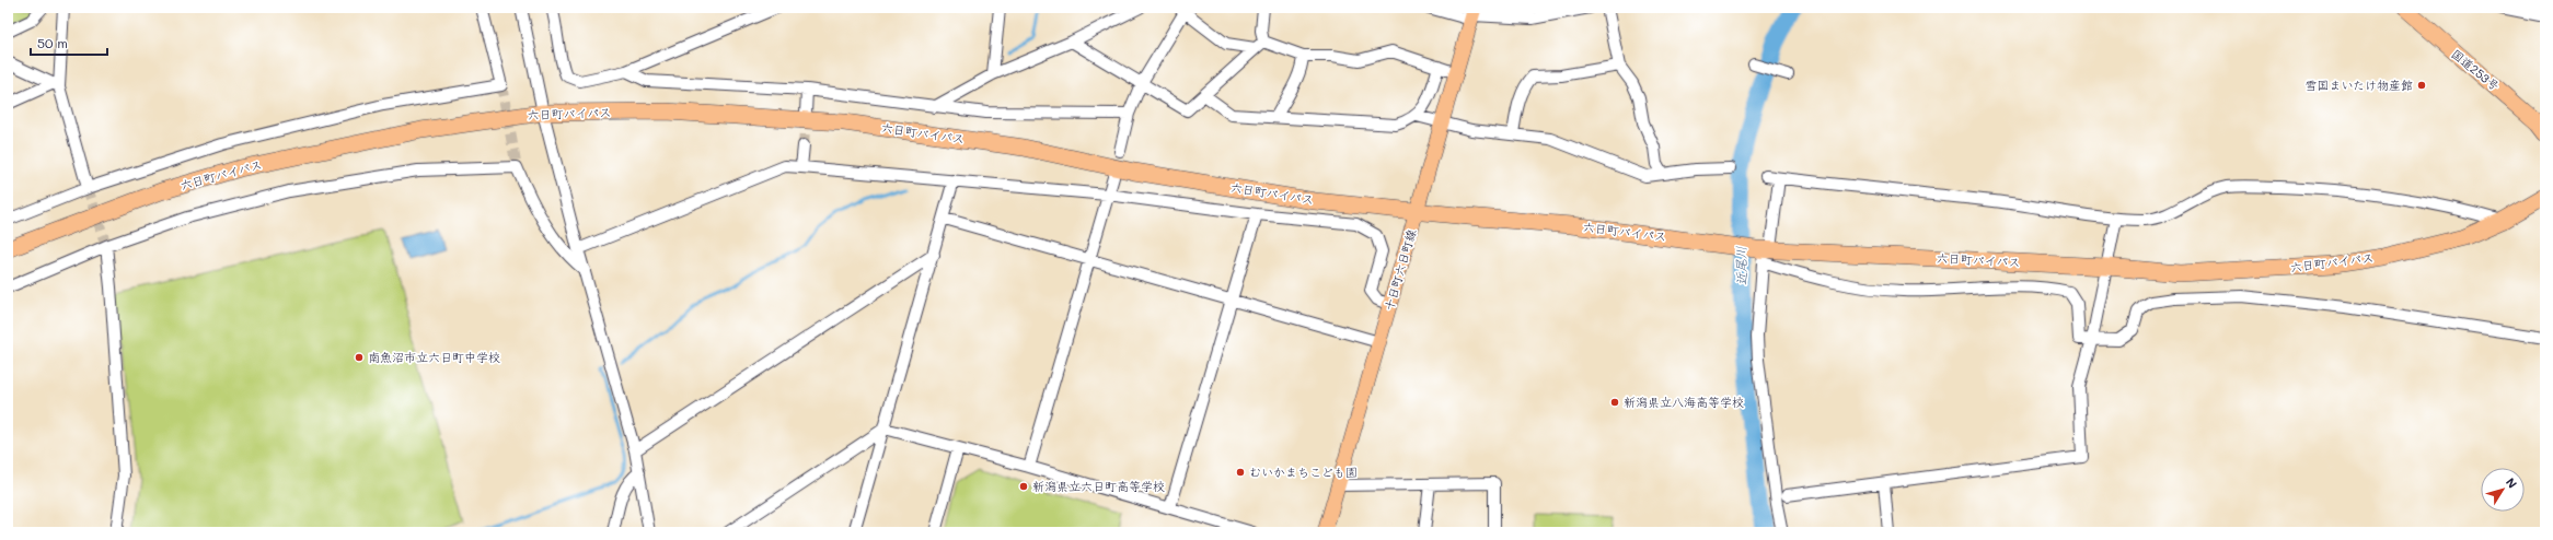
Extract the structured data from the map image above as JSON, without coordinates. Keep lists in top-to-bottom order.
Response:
{
  "streets": {
    "highway": ["国道253号", "六日町バイパス"],
    "main road": ["十日町六日町線"]
  },
  "crossings": [
    ["六日町バイパス", "十日町六日町線"]
  ],
  "water": ["近尾川"],
  "places": [
    "雪国まいたけ物産館",
    "南魚沼市立六日町中学校",
    "新潟県立八海高等学校",
    "むいかまちこども園",
    "新潟県立六日町高等学校"
  ],
  "scale_bar": "50 m",
  "north": "top right"
}
